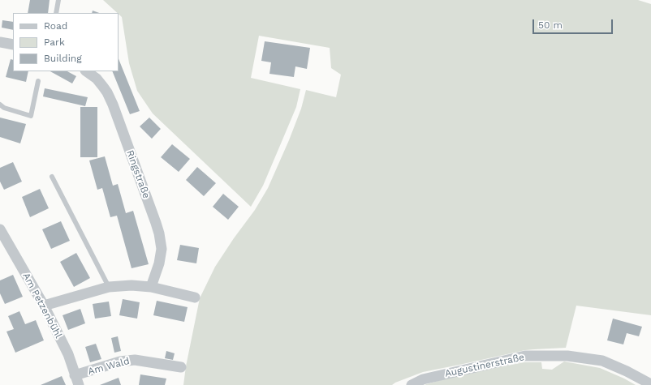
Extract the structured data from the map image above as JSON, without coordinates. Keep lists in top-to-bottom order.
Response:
{
  "streets": {
    "street": [
      "Ringstraße",
      "Am Petzenbühl",
      "Augustinerstraße",
      "Am Wald"
    ]
  },
  "crossings": [
    ["Am Petzenbühl", "Am Wald"]
  ],
  "legend": ["Road", "Park", "Building"],
  "scale_bar": "50 m"
}
